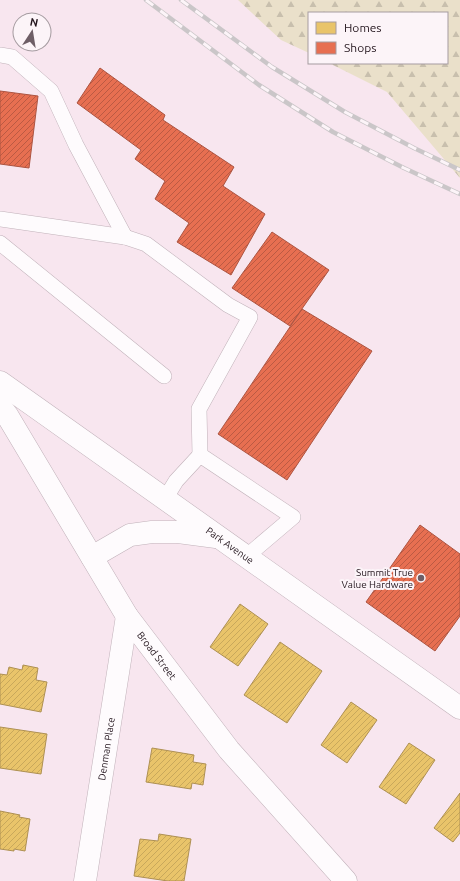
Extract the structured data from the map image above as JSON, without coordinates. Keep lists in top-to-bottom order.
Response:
{
  "streets": {
    "street": ["Park Avenue", "Broad Street", "Denman Place"]
  },
  "crossings": [
    ["Broad Street", "Denman Place"]
  ],
  "places": ["Summit True Value Hardware"],
  "legend": ["Homes", "Shops"],
  "north": "top"
}
